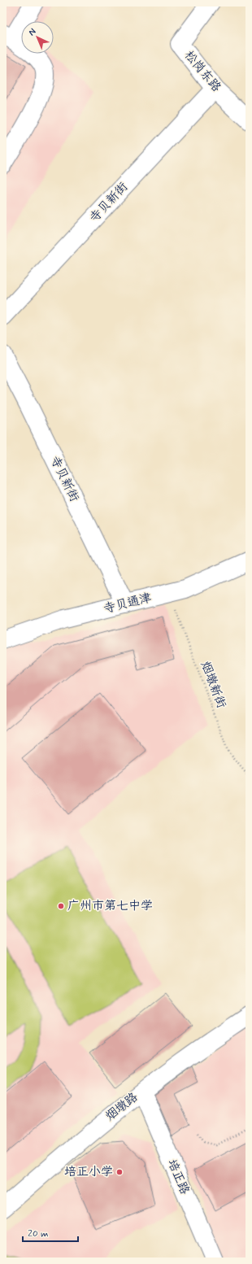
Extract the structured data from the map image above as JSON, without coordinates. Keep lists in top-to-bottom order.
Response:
{
  "streets": {
    "street": [
      "松岗东路",
      "寺贝新街",
      "寺贝通津",
      "烟墩路",
      "培正路"
    ],
    "path": ["烟墩新街"]
  },
  "crossings": [
    ["松岗东路", "寺贝新街"],
    ["寺贝新街", "寺贝通津"],
    ["寺贝通津", "烟墩新街"],
    ["烟墩路", "培正路"]
  ],
  "places": ["广州市第七中学", "培正小学"],
  "scale_bar": "20 m",
  "north": "top left"
}
